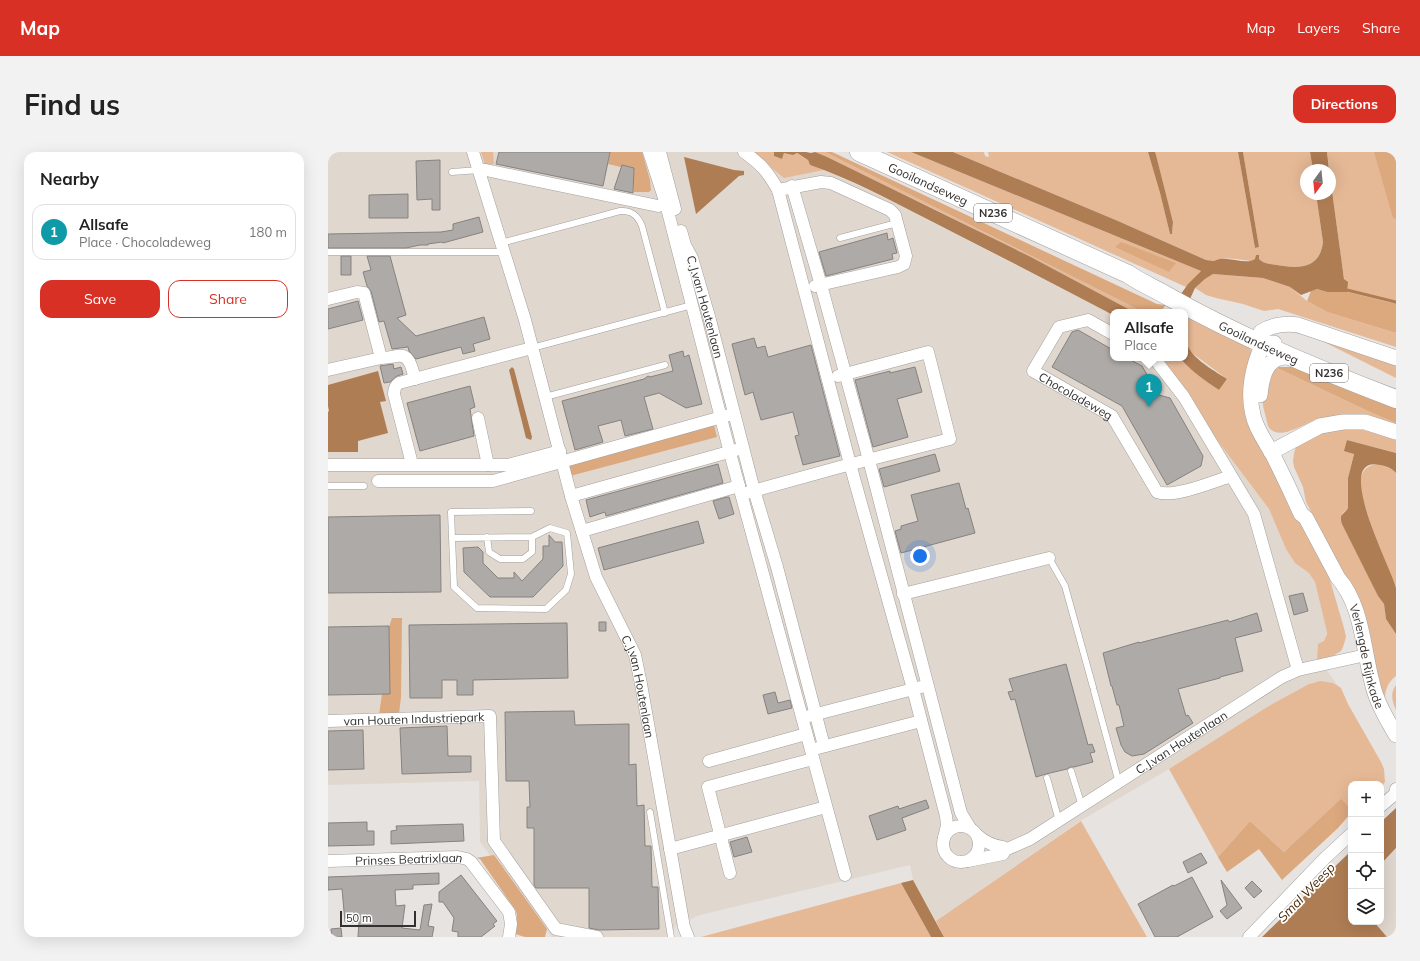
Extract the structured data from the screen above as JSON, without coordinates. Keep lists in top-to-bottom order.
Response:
{
  "streets": {
    "main road": ["Gooilandseweg", "N236"],
    "street": [
      "C.J.van Houtenlaan",
      "Chocoladeweg",
      "Verlengde Rijnkade",
      "van Houten Industriepark",
      "Prinses Beatrixlaan"
    ]
  },
  "crossings": [
    ["Gooilandseweg", "Verlengde Rijnkade"],
    ["C.J.van Houtenlaan", "Verlengde Rijnkade"]
  ],
  "water": ["Smal Weesp"],
  "scale_bar": "50 m",
  "north": "bottom",
  "page": {
    "header": "Map",
    "nav": ["Map", "Layers", "Share"],
    "buttons": [
      "Directions",
      ["Save", "Share"]
    ],
    "title": "Find us",
    "heading": "Nearby",
    "list": [
      {
        "mark": "1",
        "name": "Allsafe",
        "note": "Place · Chocoladeweg",
        "value": "180 m"
      }
    ],
    "popup": ["Allsafe", "Place"],
    "pins": "1",
    "map_buttons": ["+", "−"],
    "scale": "50 m"
  }
}
